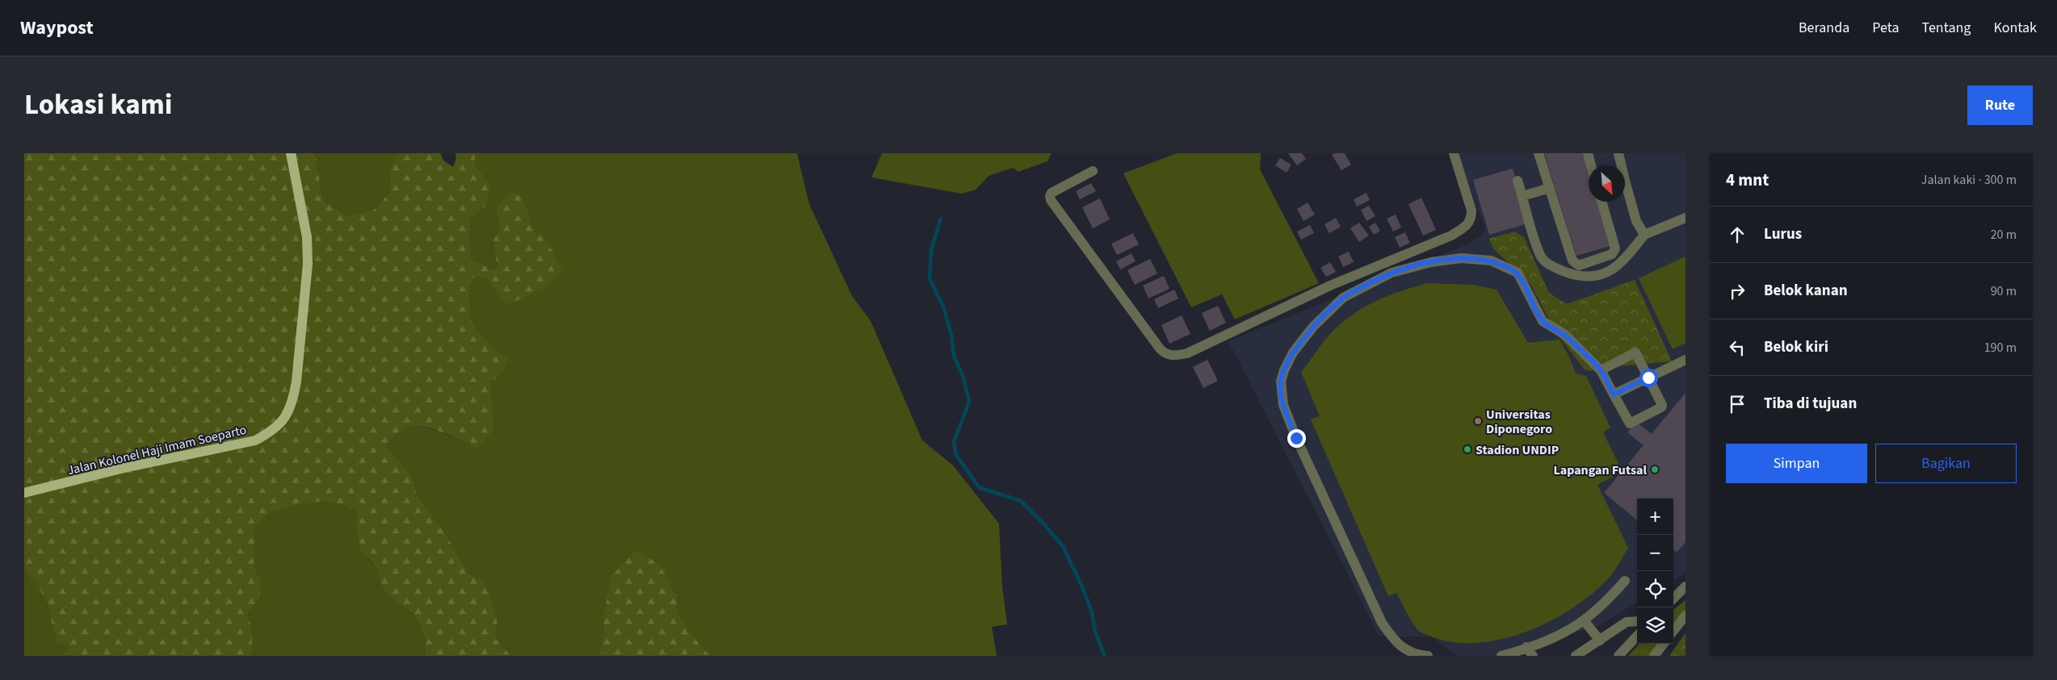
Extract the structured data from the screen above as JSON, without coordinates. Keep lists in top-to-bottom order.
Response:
{
  "streets": {
    "main road": ["Jalan Kolonel Haji Imam Soeparto"]
  },
  "places": ["Universitas Diponegoro", "Stadion UNDIP", "Lapangan Futsal"],
  "north": "bottom right",
  "page": {
    "header": "Waypost",
    "nav": [
      "Beranda",
      "Peta",
      "Tentang",
      "Kontak"
    ],
    "title": "Lokasi kami",
    "buttons": [
      "Rute",
      ["Simpan", "Bagikan"]
    ],
    "heading": ["4 mnt", "Jalan kaki · 300 m"],
    "list": [
      ["Lurus", "20 m"],
      ["Belok kanan", "90 m"],
      ["Belok kiri", "190 m"],
      "Tiba di tujuan"
    ],
    "map_buttons": ["+", "−"]
  }
}
